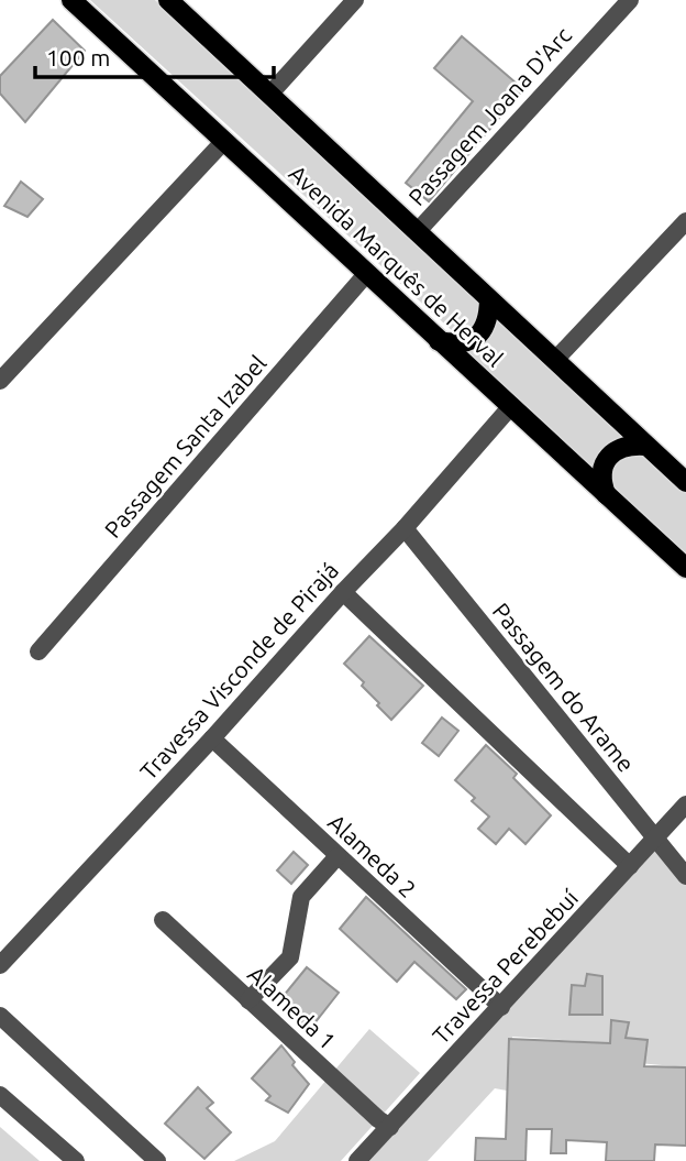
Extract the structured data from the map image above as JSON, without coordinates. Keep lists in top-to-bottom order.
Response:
{
  "streets": {
    "main road": ["Avenida Marquês de Herval"],
    "street": [
      "Passagem Joana D'Arc",
      "Passagem Santa Izabel",
      "Travessa Visconde de Pirajá",
      "Passagem do Arame",
      "Alameda 2",
      "Travessa Perebebuí",
      "Alameda 1"
    ]
  },
  "crossings": [
    ["Passagem Joana D'Arc", "Avenida Marquês de Herval"],
    ["Avenida Marquês de Herval", "Passagem Santa Izabel"],
    ["Avenida Marquês de Herval", "Travessa Visconde de Pirajá"],
    ["Travessa Visconde de Pirajá", "Passagem do Arame"],
    ["Travessa Visconde de Pirajá", "Alameda 2"],
    ["Passagem do Arame", "Travessa Perebebuí"],
    ["Alameda 2", "Travessa Perebebuí"],
    ["Travessa Perebebuí", "Alameda 1"]
  ],
  "scale_bar": "100 m"
}
